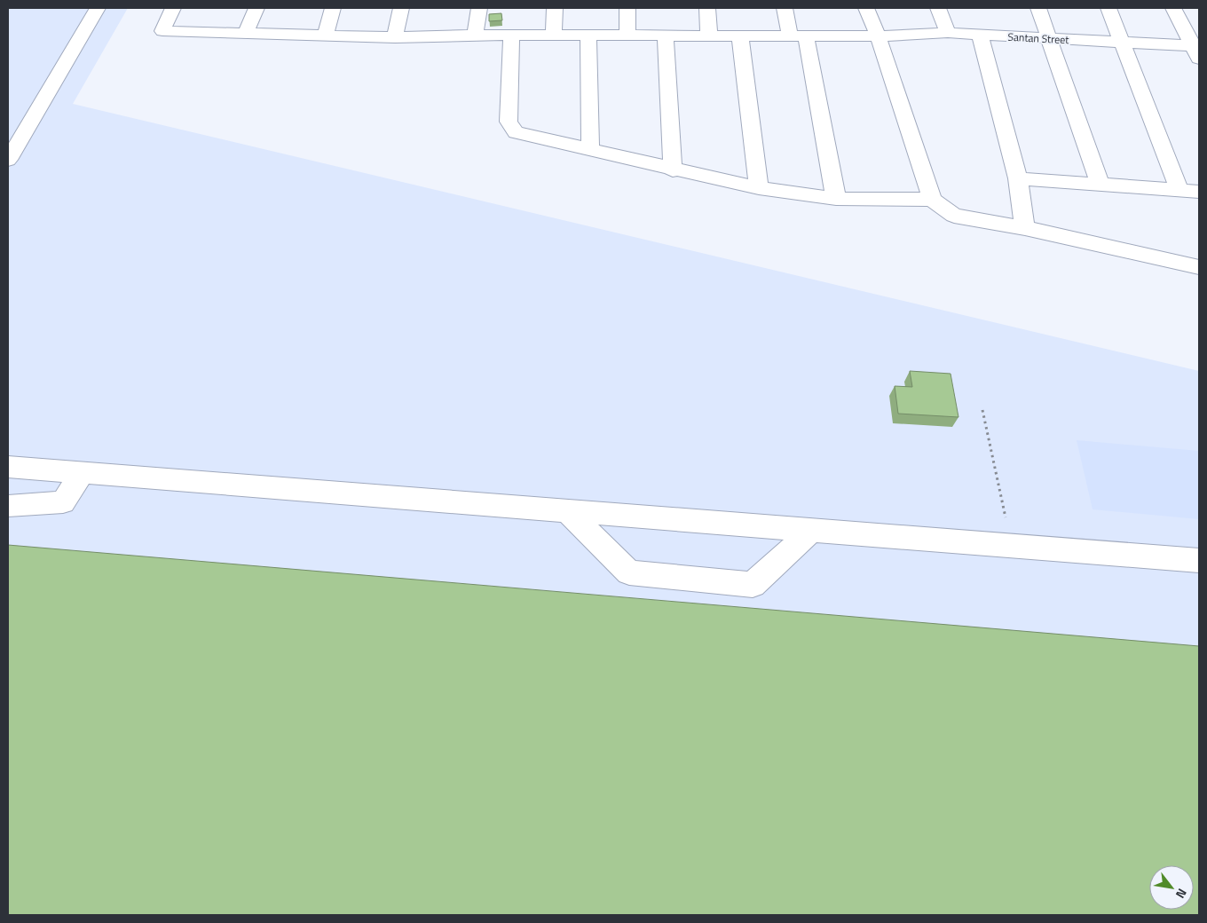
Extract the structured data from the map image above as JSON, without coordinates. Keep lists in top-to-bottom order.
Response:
{
  "streets": {
    "street": ["Santan Street"]
  },
  "north": "bottom right"
}
